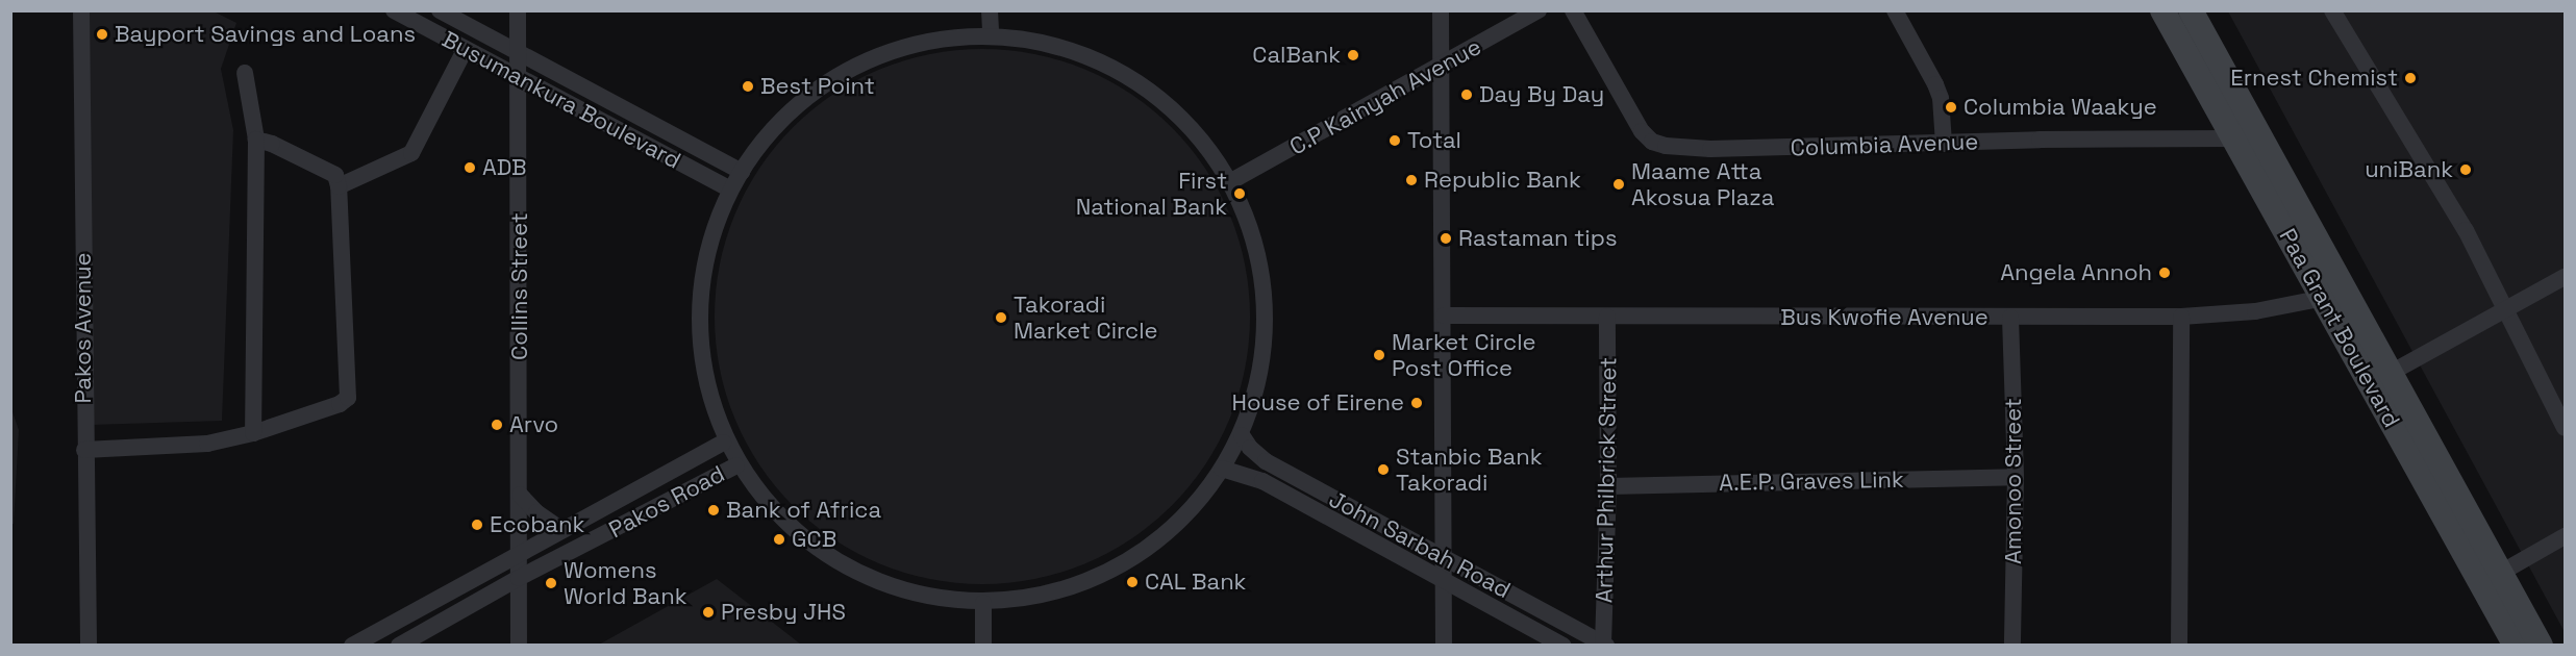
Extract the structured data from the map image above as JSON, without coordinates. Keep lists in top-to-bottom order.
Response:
{
  "streets": {
    "main road": ["Paa Grant Boulevard"],
    "street": [
      "C.P Kainyah Avenue",
      "Busumankura Boulevard",
      "Columbia Avenue",
      "Collins Street",
      "Bus Kwofie Avenue",
      "Pakos Avenue",
      "Arthur Philbrick Street",
      "A.E.P. Graves Link",
      "Amonoo Street",
      "Pakos Road",
      "John Sarbah Road"
    ]
  },
  "crossings": [
    ["Busumankura Boulevard", "Collins Street"],
    ["Columbia Avenue", "Paa Grant Boulevard"],
    ["Collins Street", "Pakos Road"],
    ["Bus Kwofie Avenue", "Paa Grant Boulevard"],
    ["Bus Kwofie Avenue", "Arthur Philbrick Street"],
    ["Bus Kwofie Avenue", "Amonoo Street"],
    ["Arthur Philbrick Street", "A.E.P. Graves Link"],
    ["Arthur Philbrick Street", "John Sarbah Road"],
    ["A.E.P. Graves Link", "Amonoo Street"]
  ],
  "places": [
    "Bayport Savings and Loans",
    "CalBank",
    "Ernest Chemist",
    "Best Point",
    "Day By Day",
    "Columbia Waakye",
    "Total",
    "ADB",
    "uniBank",
    "Republic Bank",
    "Maame Atta Akosua Plaza",
    "First National Bank",
    "Rastaman tips",
    "Angela Annoh",
    "Takoradi Market Circle",
    "Market Circle Post Office",
    "House of Eirene",
    "Arvo",
    "Stanbic Bank Takoradi",
    "Bank of Africa",
    "Ecobank",
    "GCB",
    "CAL Bank",
    "Womens World Bank",
    "Presby JHS"
  ]
}
